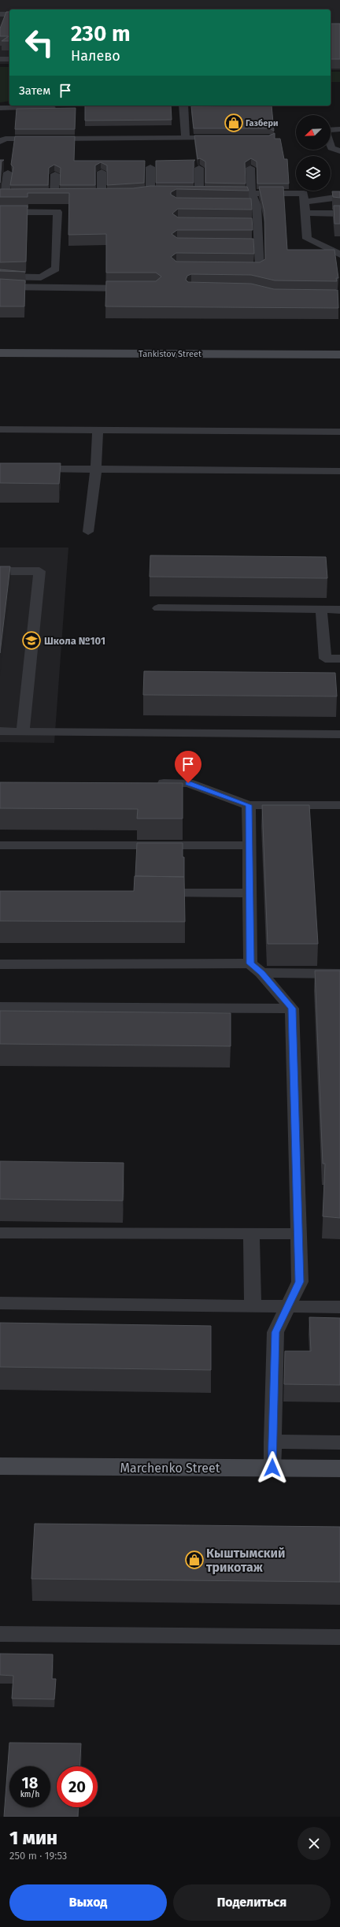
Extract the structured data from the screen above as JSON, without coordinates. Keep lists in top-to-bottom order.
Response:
{
  "streets": {
    "main road": ["Tankistov Street", "Marchenko Street"]
  },
  "places": {
    "shop": ["Газбери", "Кыштымский трикотаж"],
    "school or university": ["Школа №101"]
  },
  "north": "bottom left",
  "page": {
    "turn": ["230 m", "Налево"],
    "then": "Затем",
    "speed": "18 km/h",
    "limit": "20",
    "heading": ["1 мин", "250 m · 19:53"],
    "buttons": ["Выход", "Поделиться"]
  }
}
